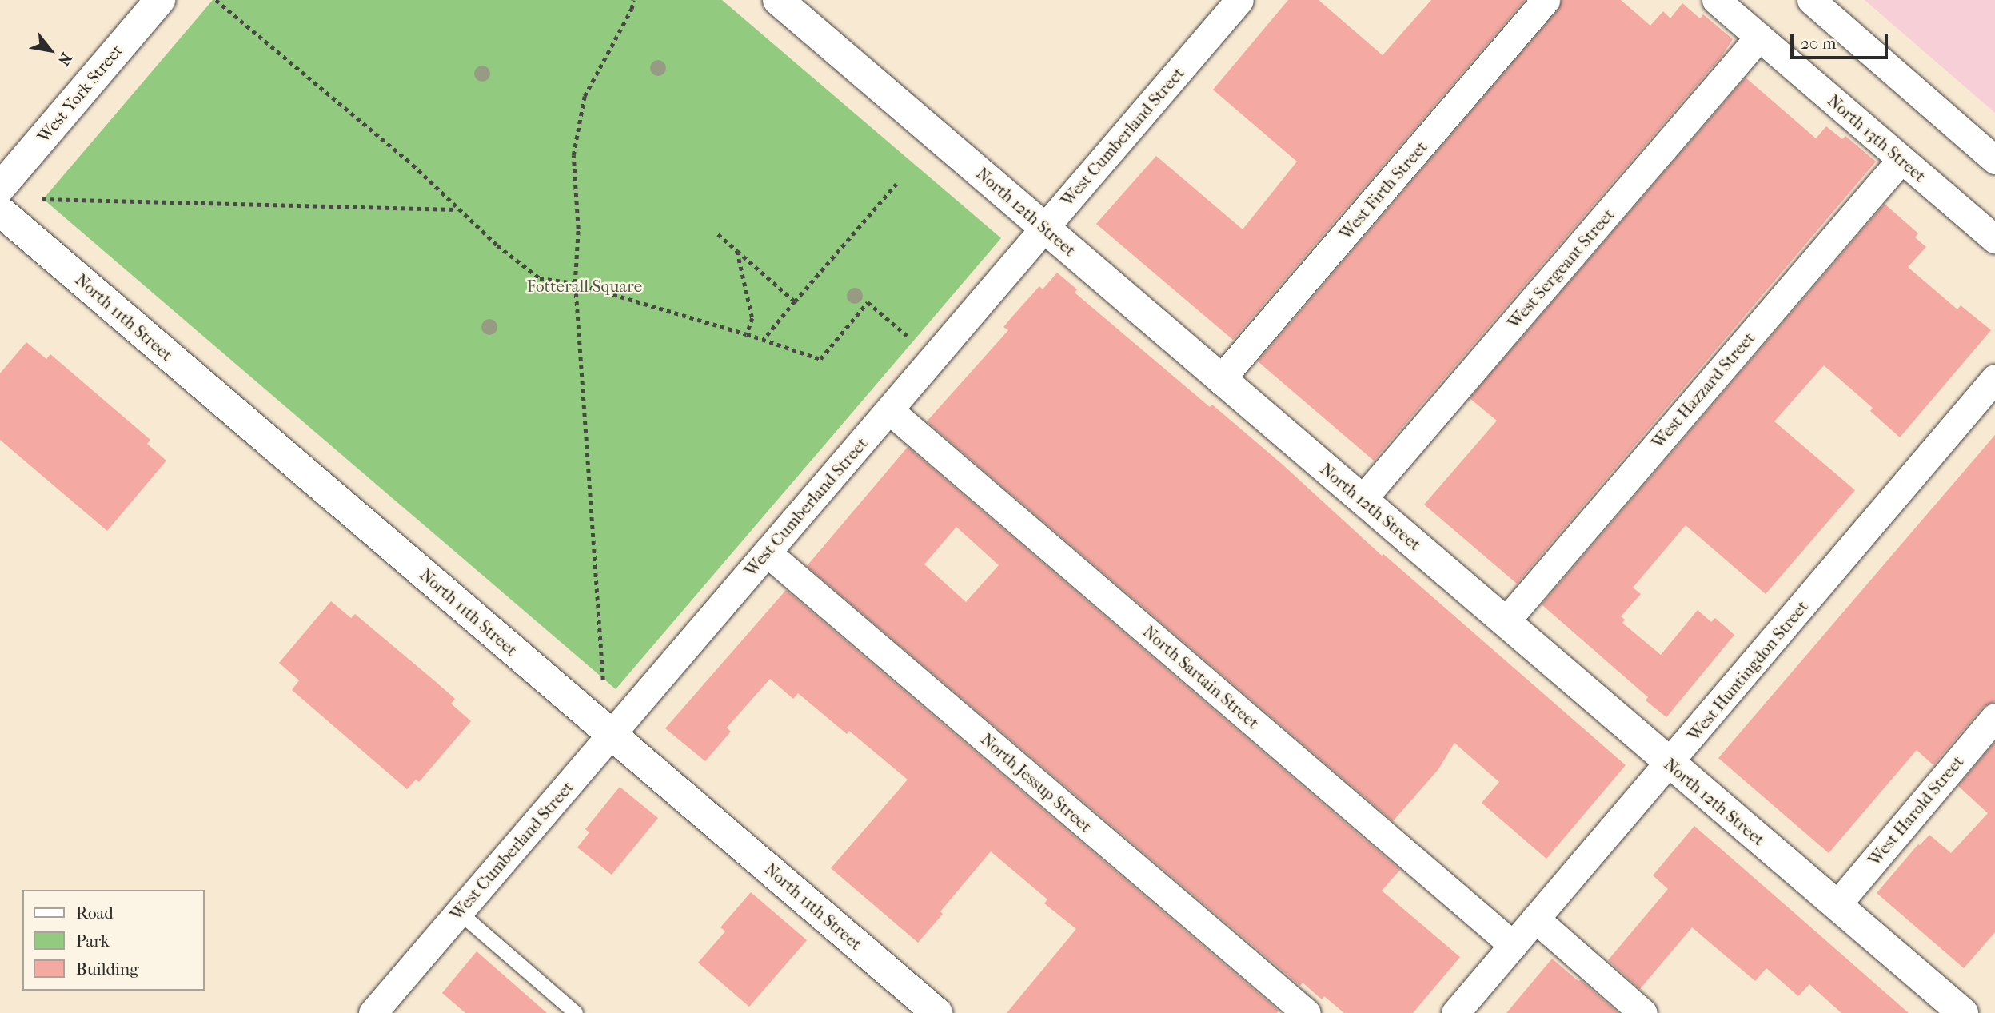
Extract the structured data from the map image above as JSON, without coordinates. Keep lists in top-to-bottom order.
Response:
{
  "streets": {
    "main road": ["West York Street", "North 12th Street", "North 11th Street"],
    "street": [
      "West Cumberland Street",
      "North 13th Street",
      "West Firth Street",
      "West Sergeant Street",
      "West Hazzard Street",
      "West Huntingdon Street",
      "North Sartain Street",
      "North Jessup Street",
      "West Harold Street"
    ]
  },
  "crossings": [
    ["West Cumberland Street", "North 12th Street"],
    ["West Cumberland Street", "North 11th Street"],
    ["West Cumberland Street", "North Sartain Street"],
    ["West Cumberland Street", "North Jessup Street"],
    ["North 13th Street", "West Sergeant Street"],
    ["North 13th Street", "West Hazzard Street"],
    ["West Firth Street", "North 12th Street"],
    ["North 12th Street", "West Sergeant Street"],
    ["North 12th Street", "West Hazzard Street"],
    ["North 12th Street", "West Huntingdon Street"],
    ["North 12th Street", "West Harold Street"],
    ["West Huntingdon Street", "North Sartain Street"]
  ],
  "parks": ["Fotterall Square"],
  "legend": ["Road", "Park", "Building"],
  "scale_bar": "20 m",
  "north": "bottom right"
}
